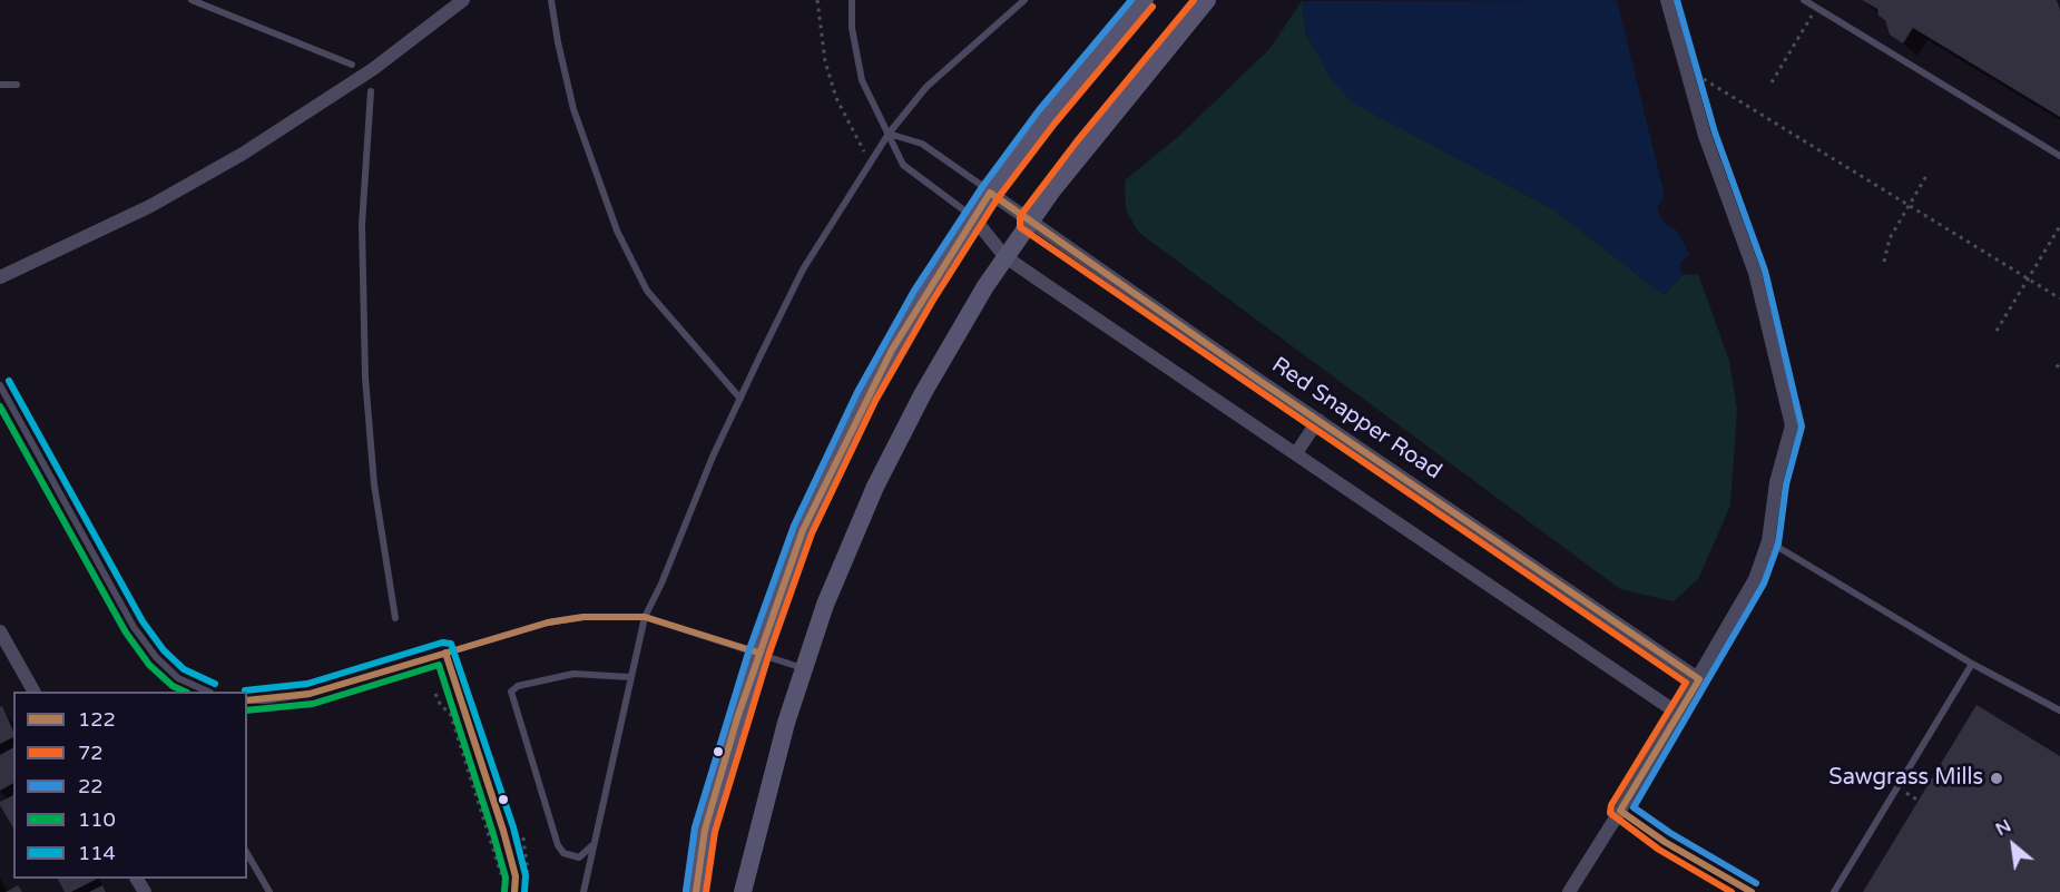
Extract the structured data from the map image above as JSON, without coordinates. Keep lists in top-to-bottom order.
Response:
{
  "streets": {
    "street": ["Red Snapper Road"]
  },
  "places": ["Sawgrass Mills"],
  "lines": [
    "transit line 72",
    "transit line 22",
    "transit line 122",
    "transit line 114",
    "transit line 110"
  ],
  "legend": [
    "122",
    "72",
    "22",
    "110",
    "114"
  ],
  "north": "top left"
}
